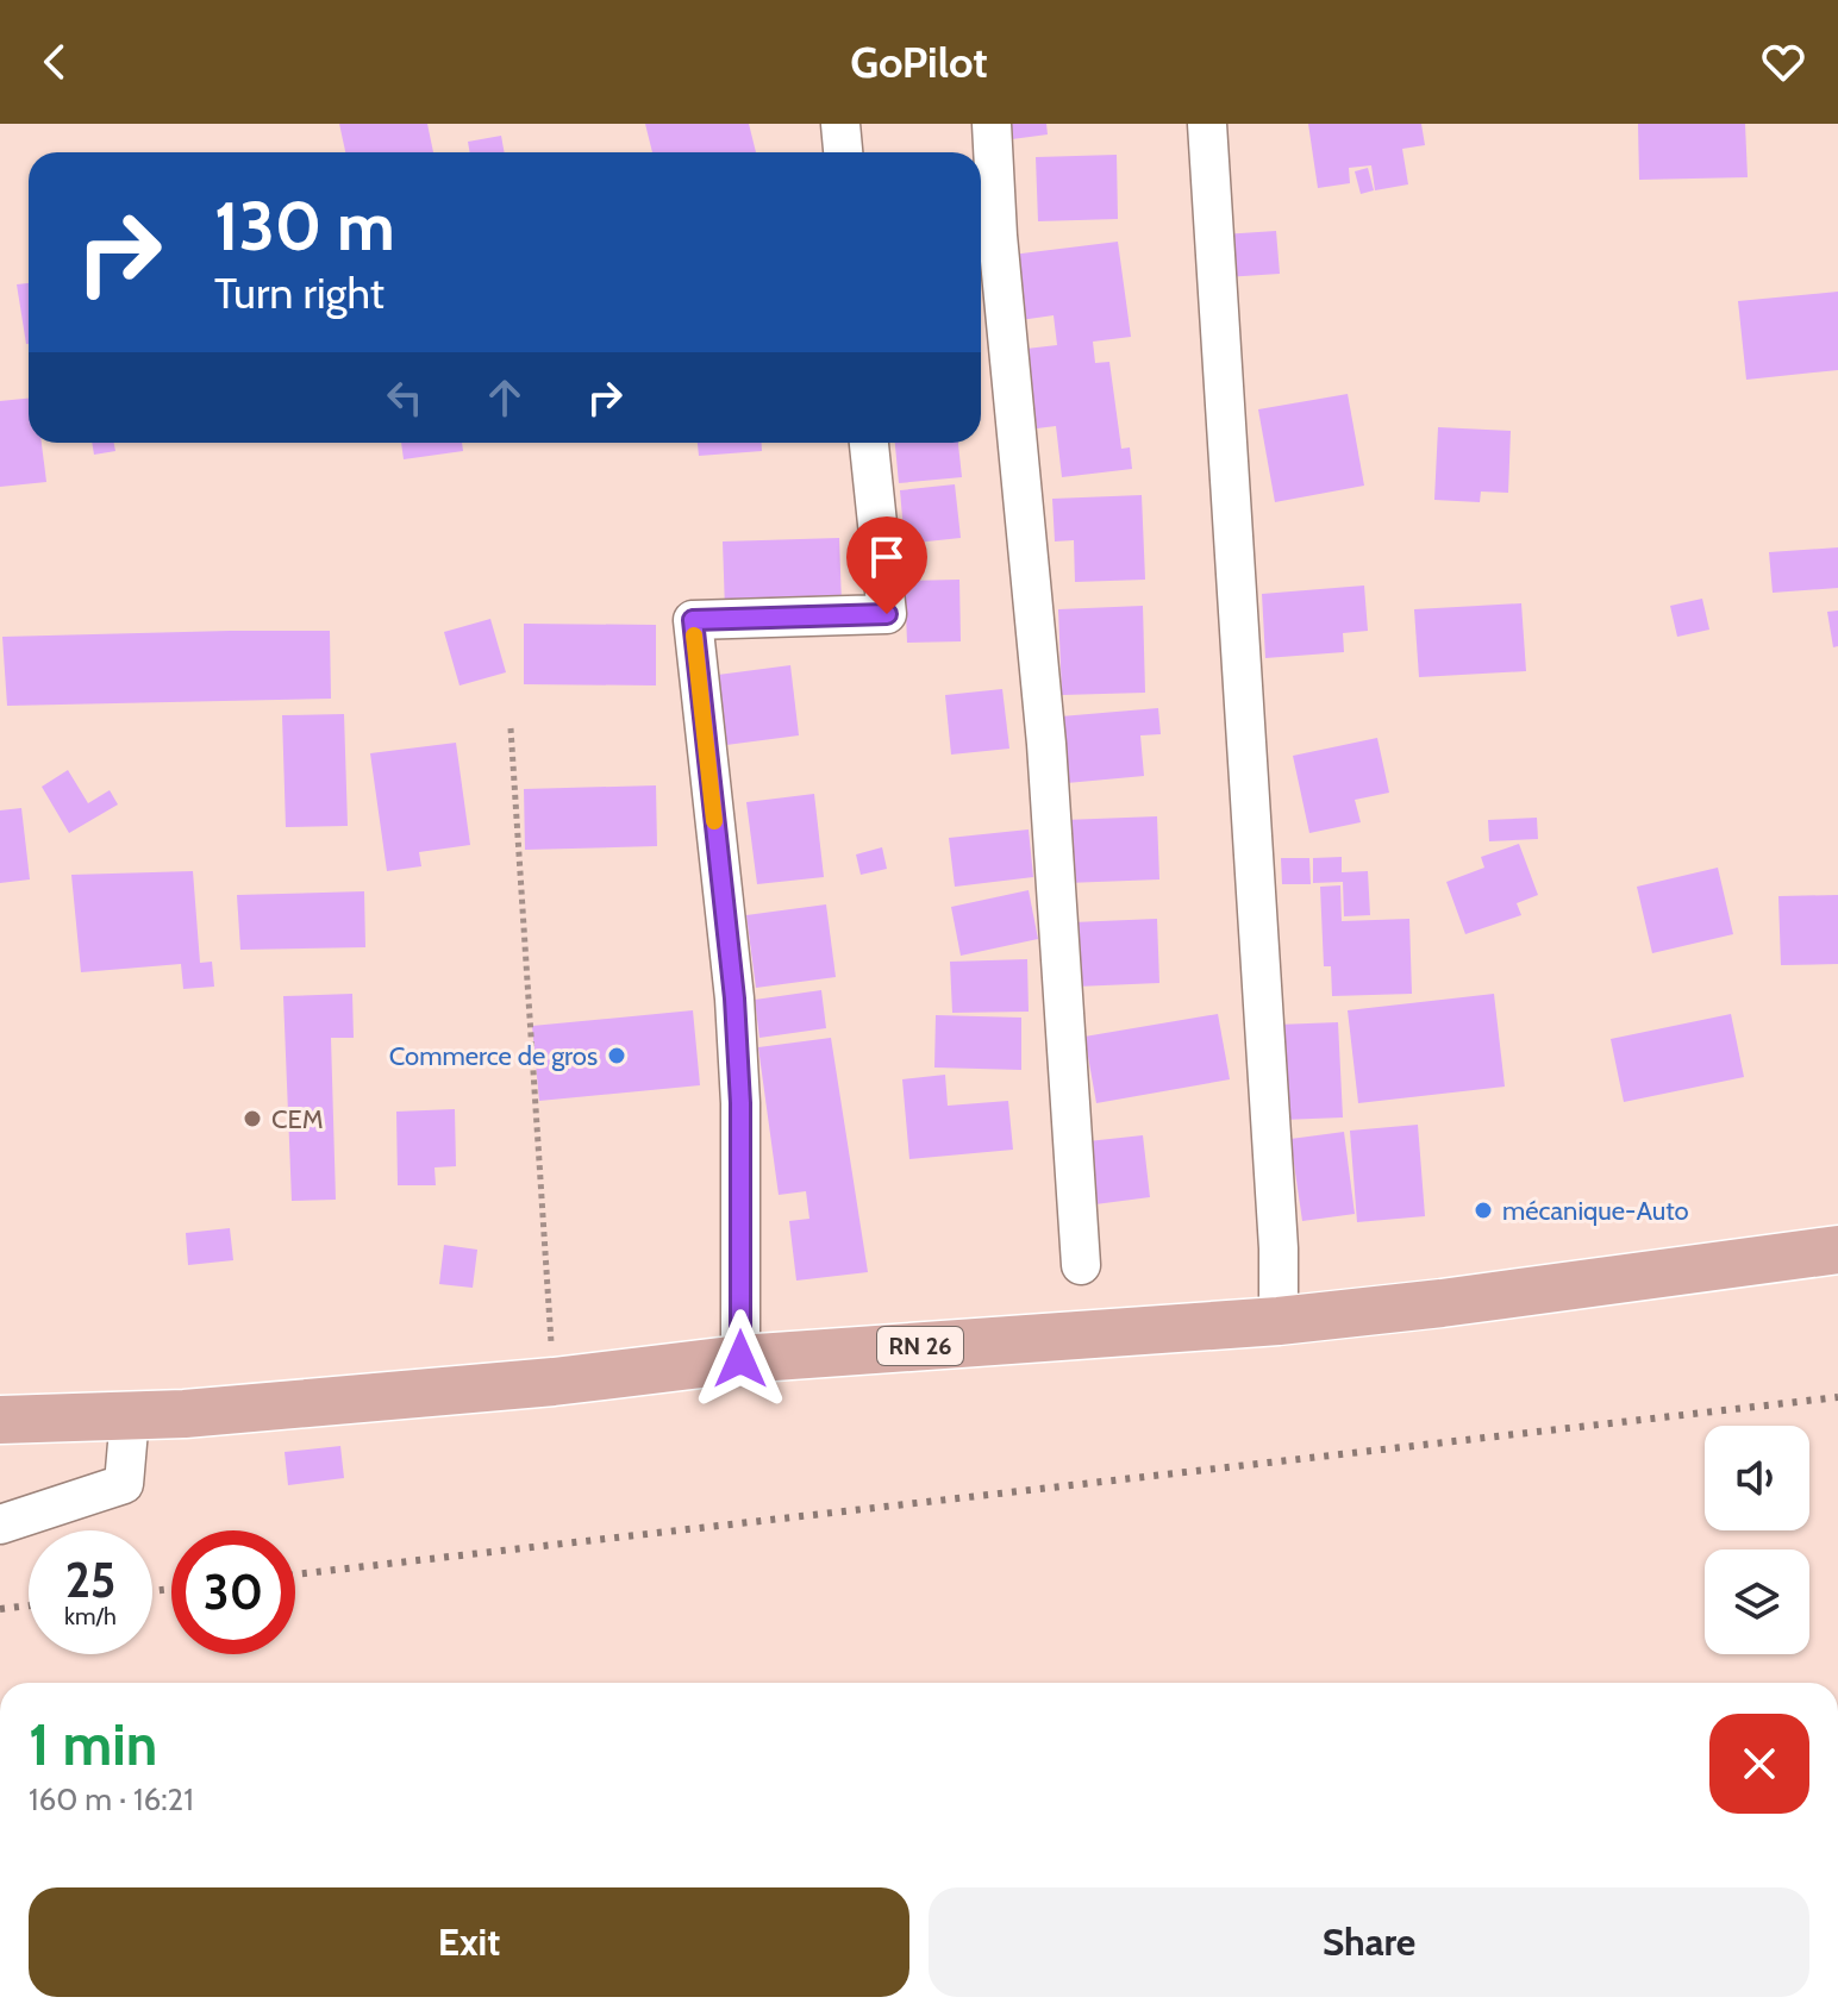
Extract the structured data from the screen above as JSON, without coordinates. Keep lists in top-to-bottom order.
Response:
{
  "streets": {
    "main road": ["RN 26"]
  },
  "places": ["Commerce de gros", "CEM", "mécanique-Auto"],
  "page": {
    "header": "GoPilot",
    "turn": ["130 m", "Turn right"],
    "speed": "25 km/h",
    "limit": "30",
    "heading": ["1 min", "160 m · 16:21"],
    "buttons": ["Exit", "Share"]
  }
}
